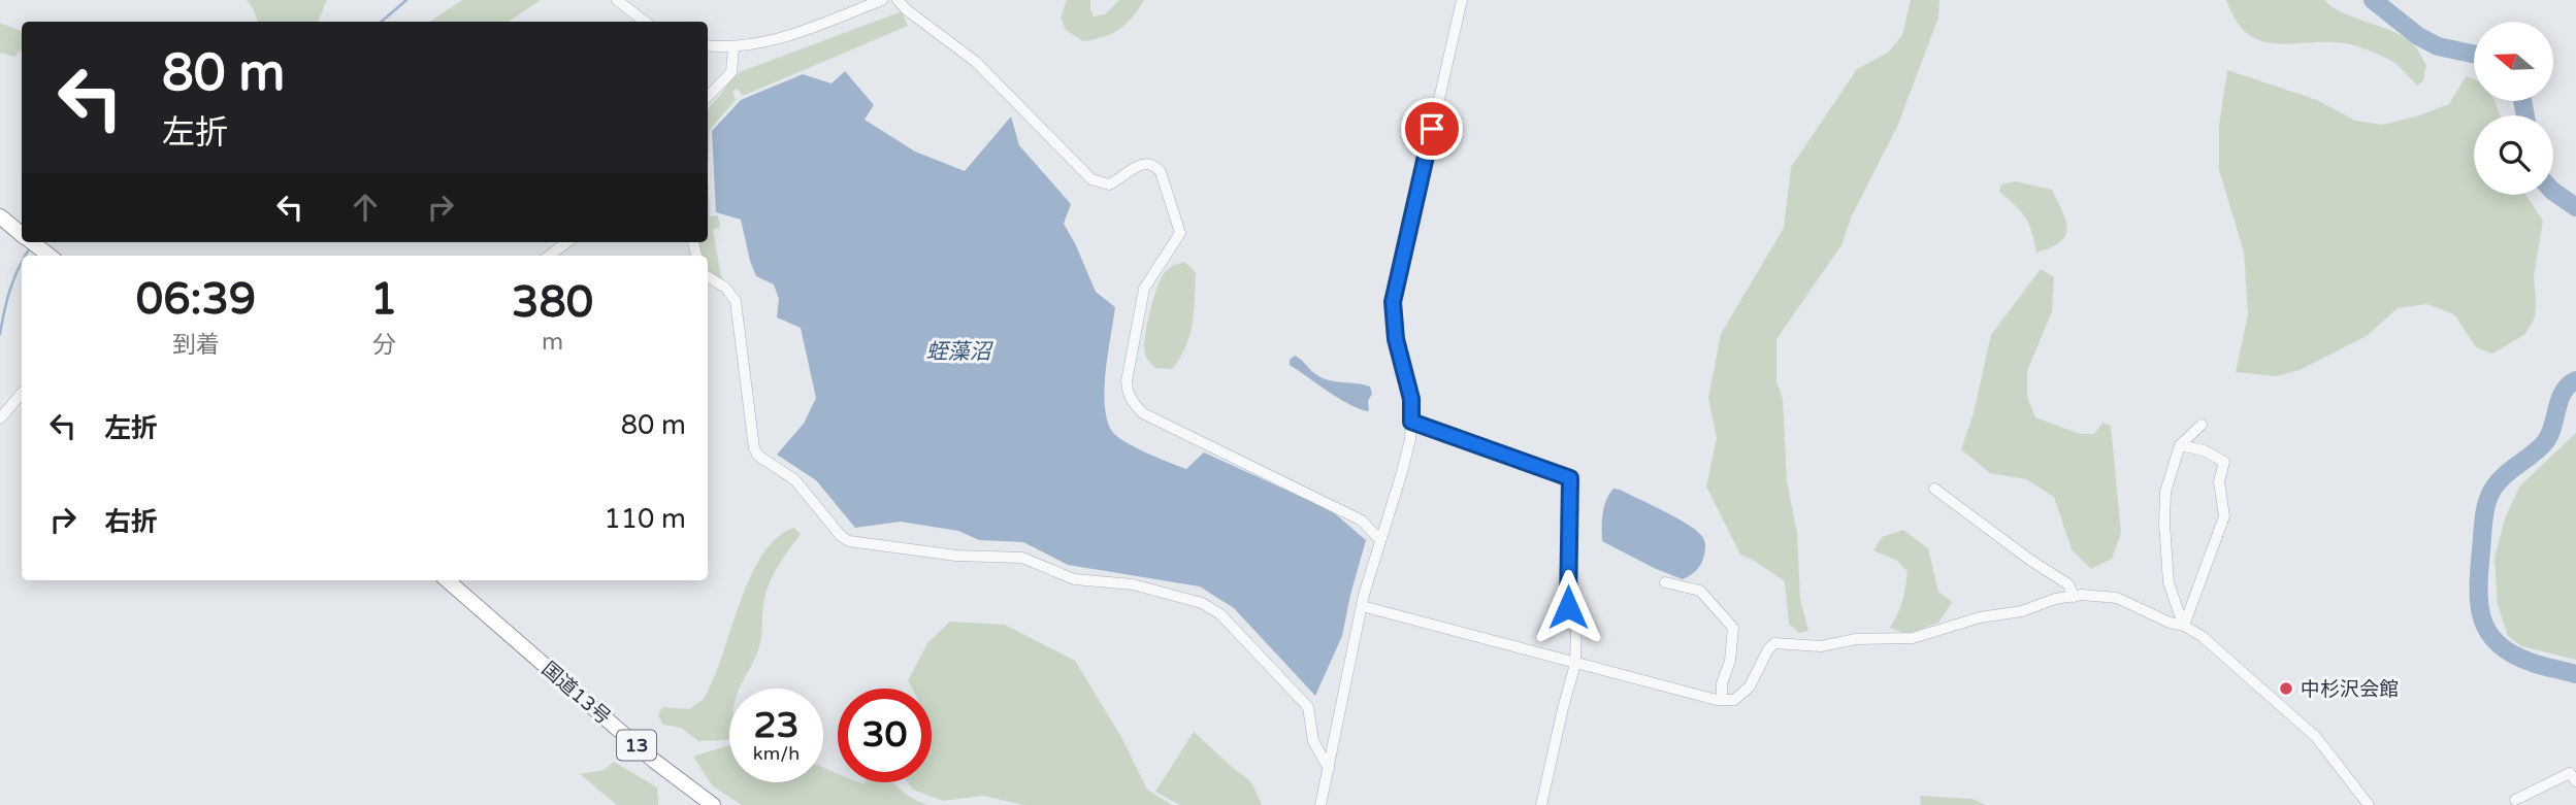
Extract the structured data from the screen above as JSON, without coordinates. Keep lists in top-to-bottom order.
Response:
{
  "streets": {
    "highway": ["国道13号", "13"]
  },
  "water": ["蛭藻沼"],
  "places": ["中杉沢会館"],
  "north": "left",
  "page": {
    "turn": ["80 m", "左折"],
    "eta": [
      "06:39",
      "到着",
      "1",
      "分",
      "380",
      "m"
    ],
    "list": [
      {
        "name": "左折",
        "value": "80 m"
      },
      {
        "name": "右折",
        "value": "110 m"
      }
    ],
    "speed": "23 km/h",
    "limit": "30"
  }
}
